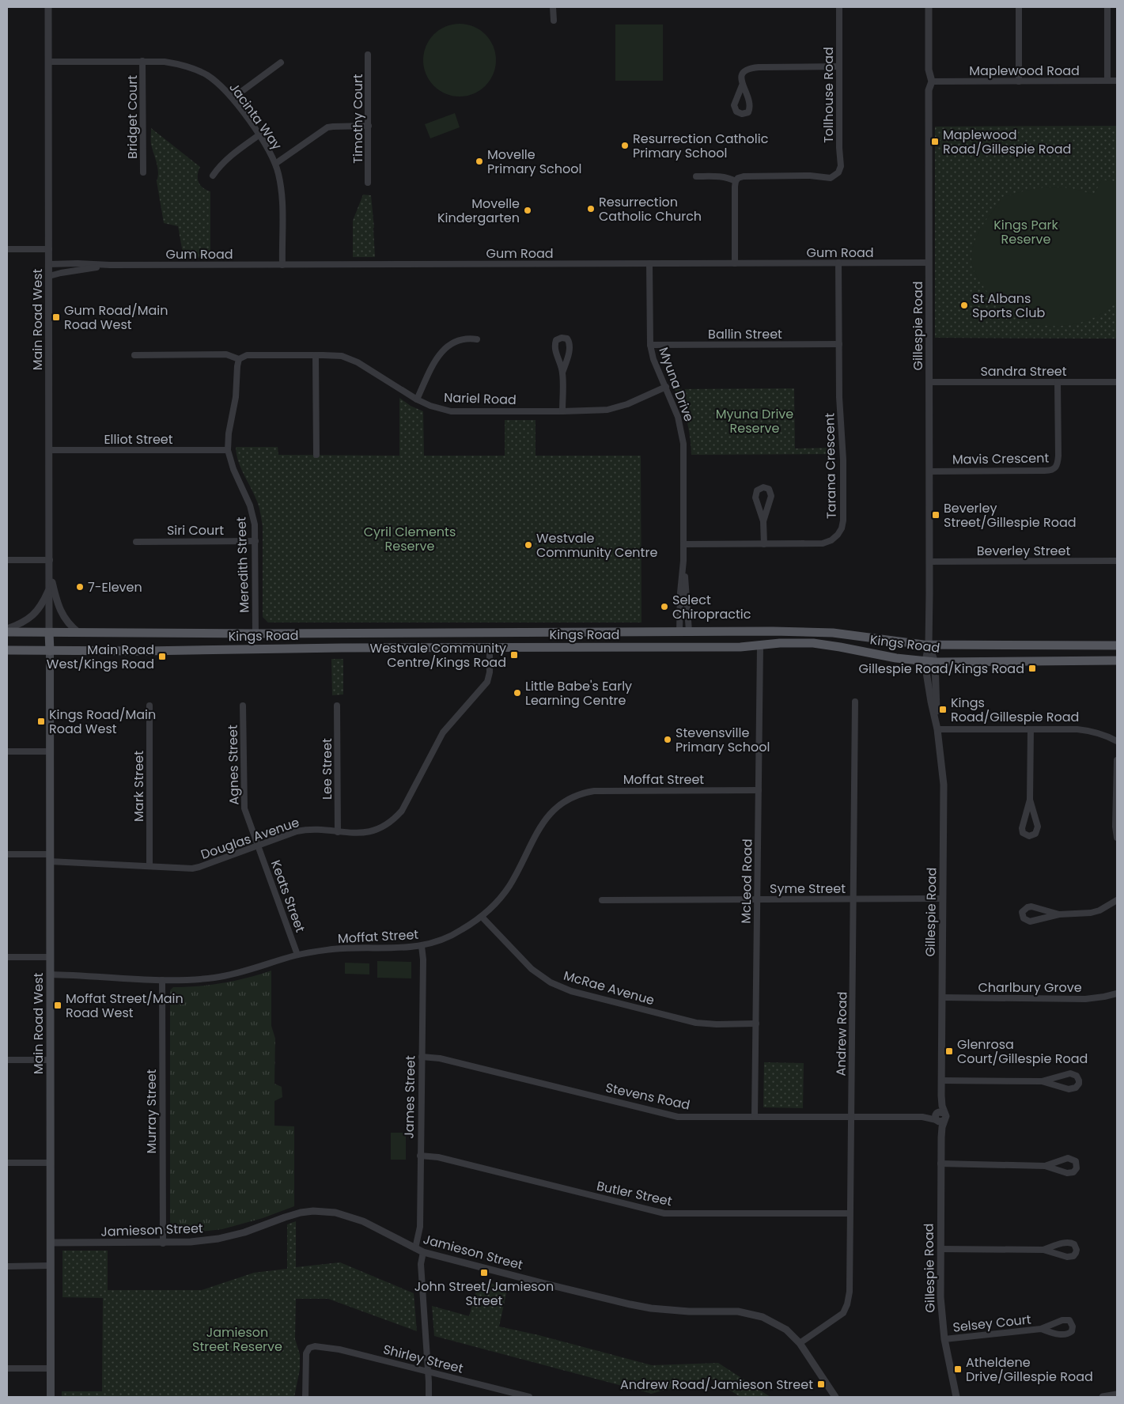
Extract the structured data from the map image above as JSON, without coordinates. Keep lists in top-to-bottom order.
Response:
{
  "streets": {
    "main road": ["Main Road West", "Kings Road"],
    "street": [
      "Maplewood Road",
      "Tollhouse Road",
      "Jacinta Way",
      "Bridget Court",
      "Timothy Court",
      "Gum Road",
      "Gillespie Road",
      "Ballin Street",
      "Sandra Street",
      "Myuna Drive",
      "Nariel Road",
      "Elliot Street",
      "Mavis Crescent",
      "Tarana Crescent",
      "Siri Court",
      "Beverley Street",
      "Meredith Street",
      "Agnes Street",
      "Lee Street",
      "Moffat Street",
      "Mark Street",
      "Douglas Avenue",
      "McLeod Road",
      "Syme Street",
      "Keats Street",
      "Charlbury Grove",
      "McRae Avenue",
      "Andrew Road",
      "Stevens Road",
      "James Street",
      "Murray Street",
      "Butler Street",
      "Jamieson Street",
      "Selsey Court",
      "Shirley Street"
    ]
  },
  "crossings": [
    ["Maplewood Road", "Gillespie Road"],
    ["Jacinta Way", "Bridget Court"],
    ["Jacinta Way", "Gum Road"],
    ["Jacinta Way", "Main Road West"],
    ["Gum Road", "Main Road West"],
    ["Gum Road", "Gillespie Road"],
    ["Gum Road", "Myuna Drive"],
    ["Gum Road", "Tarana Crescent"],
    ["Main Road West", "Elliot Street"],
    ["Main Road West", "Kings Road"],
    ["Main Road West", "Moffat Street"],
    ["Main Road West", "Douglas Avenue"],
    ["Main Road West", "Jamieson Street"],
    ["Gillespie Road", "Sandra Street"],
    ["Gillespie Road", "Mavis Crescent"],
    ["Gillespie Road", "Beverley Street"],
    ["Gillespie Road", "Kings Road"],
    ["Gillespie Road", "Syme Street"],
    ["Gillespie Road", "Charlbury Grove"],
    ["Gillespie Road", "Stevens Road"],
    ["Gillespie Road", "Selsey Court"],
    ["Ballin Street", "Myuna Drive"],
    ["Ballin Street", "Tarana Crescent"],
    ["Sandra Street", "Mavis Crescent"],
    ["Myuna Drive", "Nariel Road"],
    ["Myuna Drive", "Tarana Crescent"],
    ["Myuna Drive", "Kings Road"],
    ["Nariel Road", "Meredith Street"],
    ["Elliot Street", "Meredith Street"],
    ["Siri Court", "Meredith Street"],
    ["Meredith Street", "Kings Road"],
    ["Kings Road", "Douglas Avenue"],
    ["Kings Road", "McLeod Road"],
    ["Agnes Street", "Douglas Avenue"],
    ["Agnes Street", "Keats Street"],
    ["Lee Street", "Douglas Avenue"],
    ["Moffat Street", "McLeod Road"],
    ["Moffat Street", "Keats Street"],
    ["Moffat Street", "McRae Avenue"],
    ["Moffat Street", "James Street"],
    ["Moffat Street", "Murray Street"],
    ["Mark Street", "Douglas Avenue"],
    ["Douglas Avenue", "Keats Street"],
    ["McLeod Road", "Syme Street"],
    ["McLeod Road", "McRae Avenue"],
    ["McLeod Road", "Stevens Road"],
    ["Syme Street", "Andrew Road"],
    ["Andrew Road", "Stevens Road"],
    ["Andrew Road", "Butler Street"],
    ["Andrew Road", "Jamieson Street"],
    ["Stevens Road", "James Street"],
    ["James Street", "Butler Street"],
    ["James Street", "Jamieson Street"],
    ["Murray Street", "Jamieson Street"]
  ],
  "parks": [
    "Kings Park Reserve",
    "Myuna Drive Reserve",
    "Cyril Clements Reserve",
    "Jamieson Street Reserve"
  ],
  "places": {
    "transit": [
      "Maplewood Road/Gillespie Road",
      "Gum Road/Main Road West",
      "Beverley Street/Gillespie Road",
      "Westvale Community Centre/Kings Road",
      "Main Road West/Kings Road",
      "Gillespie Road/Kings Road",
      "Kings Road/Gillespie Road",
      "Kings Road/Main Road West",
      "Moffat Street/Main Road West",
      "Glenrosa Court/Gillespie Road",
      "John Street/Jamieson Street",
      "Atheldene Drive/Gillespie Road",
      "Andrew Road/Jamieson Street"
    ],
    "other": [
      "Resurrection Catholic Primary School",
      "Movelle Primary School",
      "Resurrection Catholic Church",
      "Movelle Kindergarten",
      "St Albans Sports Club",
      "Westvale Community Centre",
      "7-Eleven",
      "Select Chiropractic",
      "Little Babe's Early Learning Centre",
      "Stevensville Primary School"
    ]
  }
}
